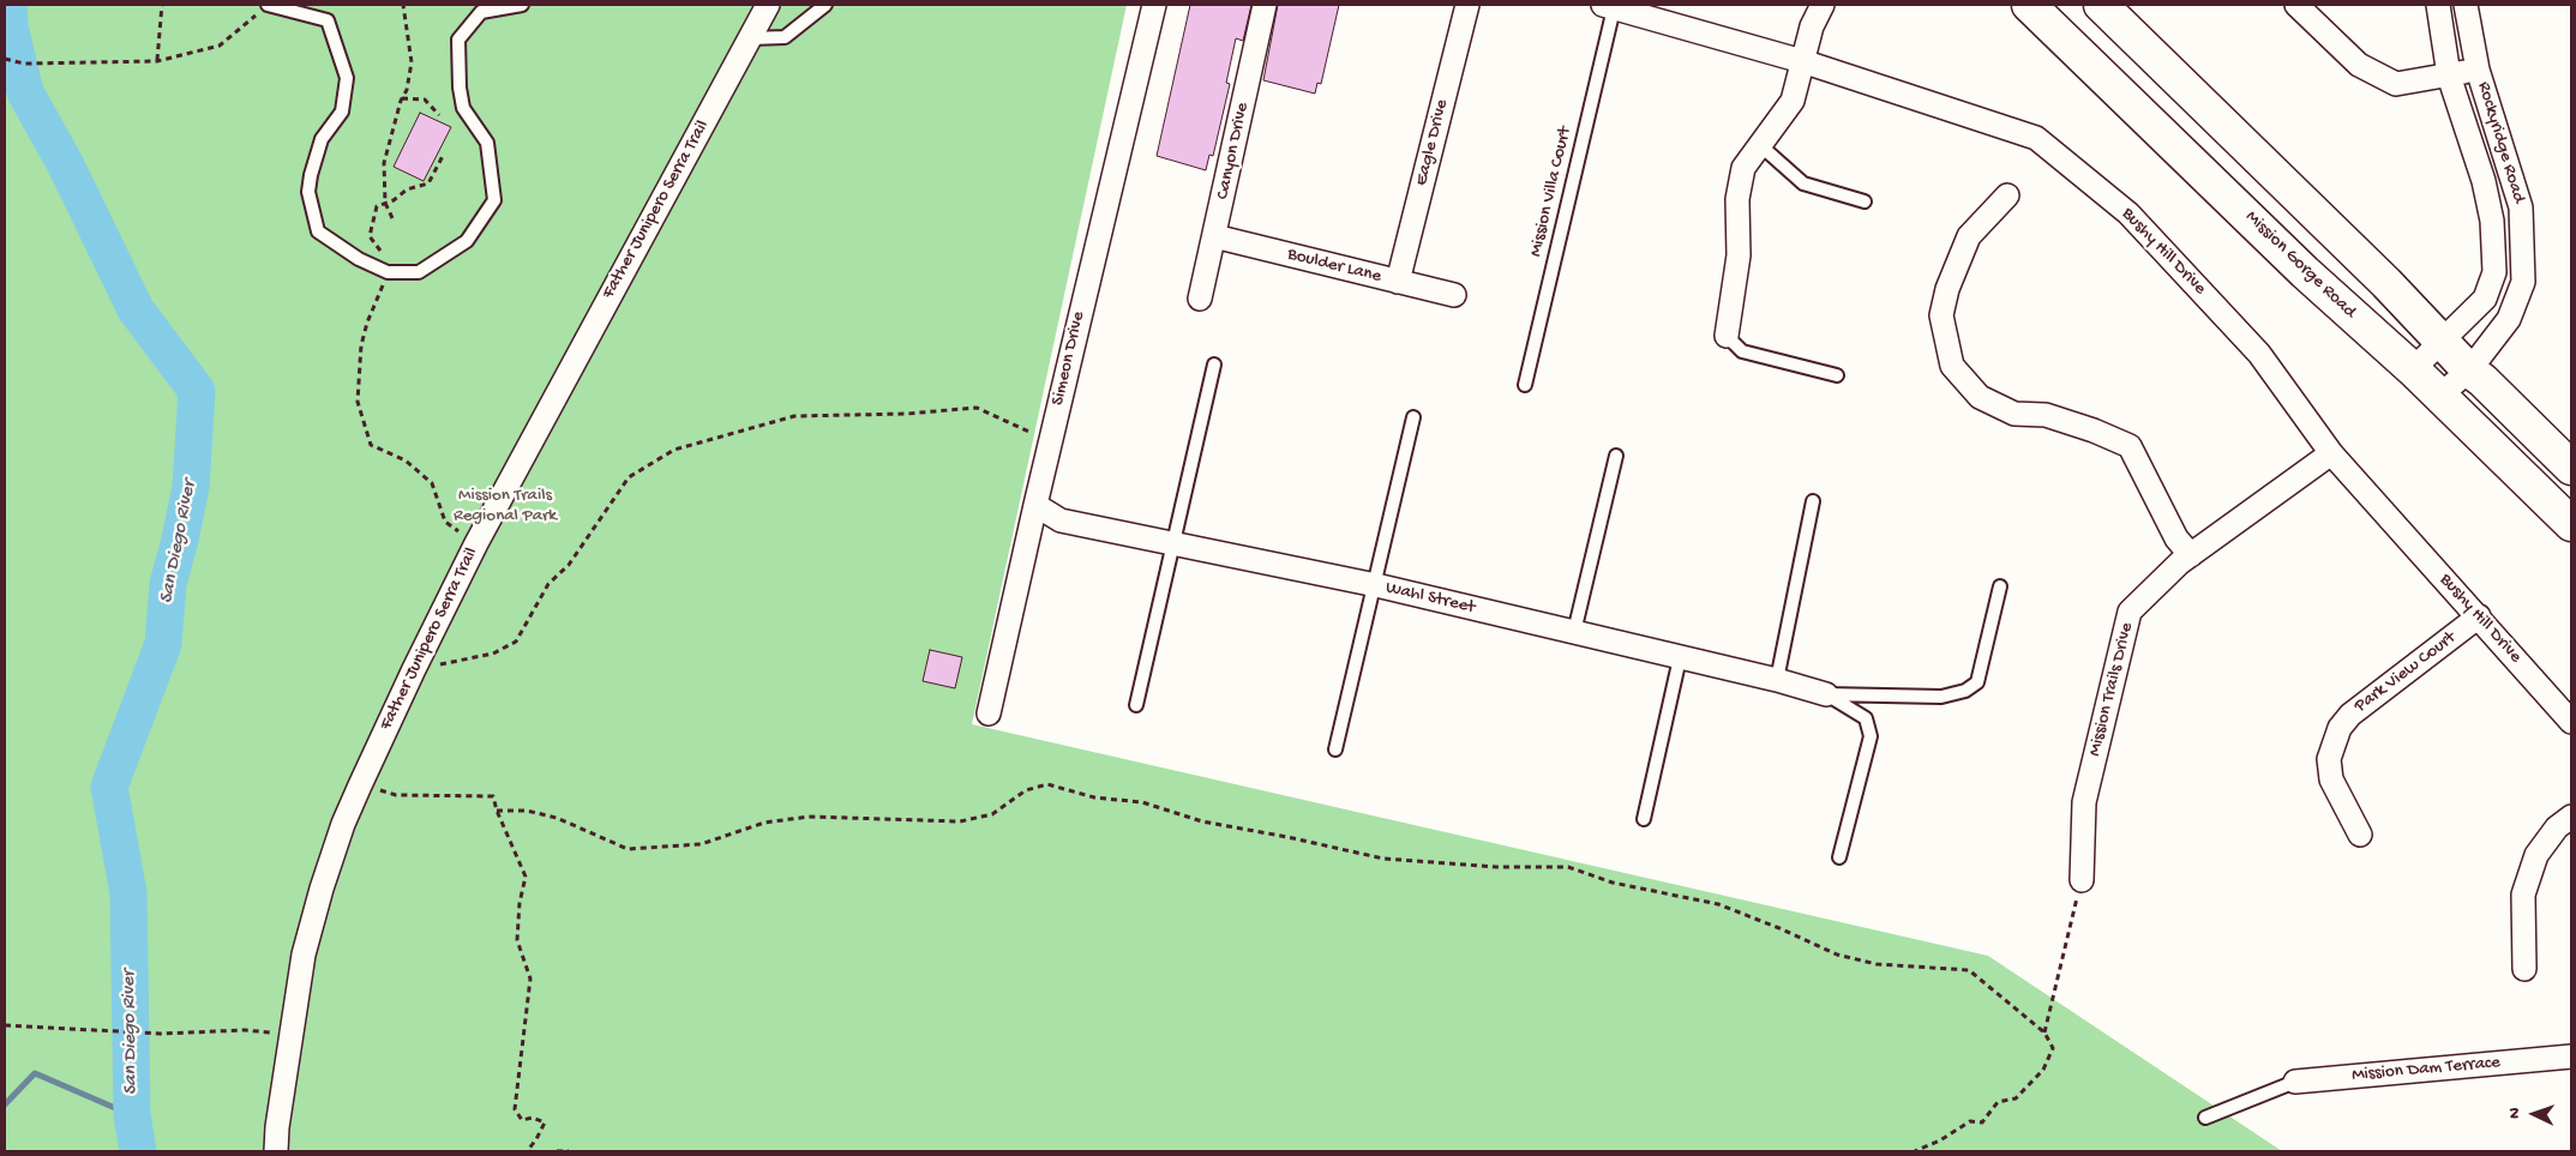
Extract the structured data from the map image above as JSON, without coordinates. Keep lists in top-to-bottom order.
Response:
{
  "streets": {
    "main road": ["Mission Gorge Road"],
    "street": [
      "Eagle Drive",
      "Rockyridge Road",
      "Canyon Drive",
      "Father Junipero Serra Trail",
      "Bushy Hill Drive",
      "Boulder Lane",
      "Simeon Drive",
      "Wahl Street",
      "Park View Court",
      "Mission Trails Drive",
      "Mission Dam Terrace"
    ],
    "lane": ["Mission Villa Court"]
  },
  "crossings": [
    ["Eagle Drive", "Boulder Lane"],
    ["Rockyridge Road", "Mission Gorge Road"],
    ["Canyon Drive", "Boulder Lane"],
    ["Mission Villa Court", "Bushy Hill Drive"],
    ["Bushy Hill Drive", "Park View Court"],
    ["Bushy Hill Drive", "Mission Trails Drive"],
    ["Simeon Drive", "Wahl Street"]
  ],
  "water": ["San Diego River"],
  "parks": ["Mission Trails Regional Park"],
  "north": "left"
}
